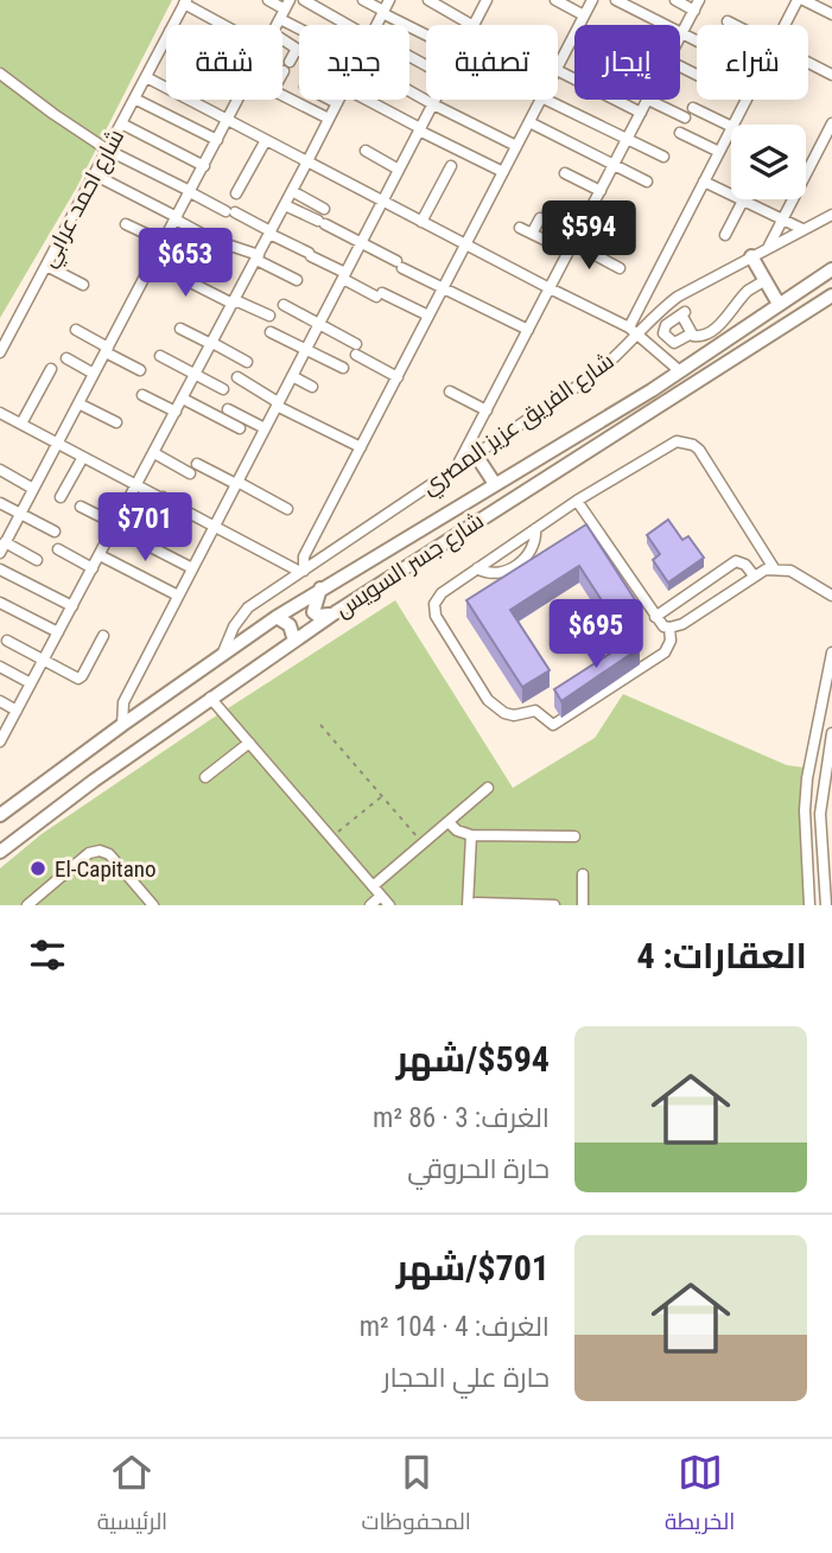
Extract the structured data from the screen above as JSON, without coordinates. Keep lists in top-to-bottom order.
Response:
{
  "streets": {
    "main road": ["شارع جسر السويس"],
    "street": ["شارع احمد عرابي", "شارع الفريق عزيز المصري"]
  },
  "crossings": [
    ["شارع الفريق عزيز المصري", "شارع جسر السويس"]
  ],
  "places": ["El-Capitano"],
  "page": {
    "chip": [
      "شراء",
      "إيجار",
      "تصفية",
      "جديد",
      "شقة"
    ],
    "price": [
      "$594",
      "$653",
      "$701",
      "$695"
    ],
    "heading": "العقارات: 4",
    "list": [
      {
        "name": "$594/شهر",
        "note": "الغرف: 3 · 86 m² · حارة الحروقي"
      },
      {
        "name": "$701/شهر",
        "note": "الغرف: 4 · 104 m² · حارة علي الحجار"
      }
    ],
    "tabs": ["الخريطة", "المحفوظات", "الرئيسية"]
  }
}
